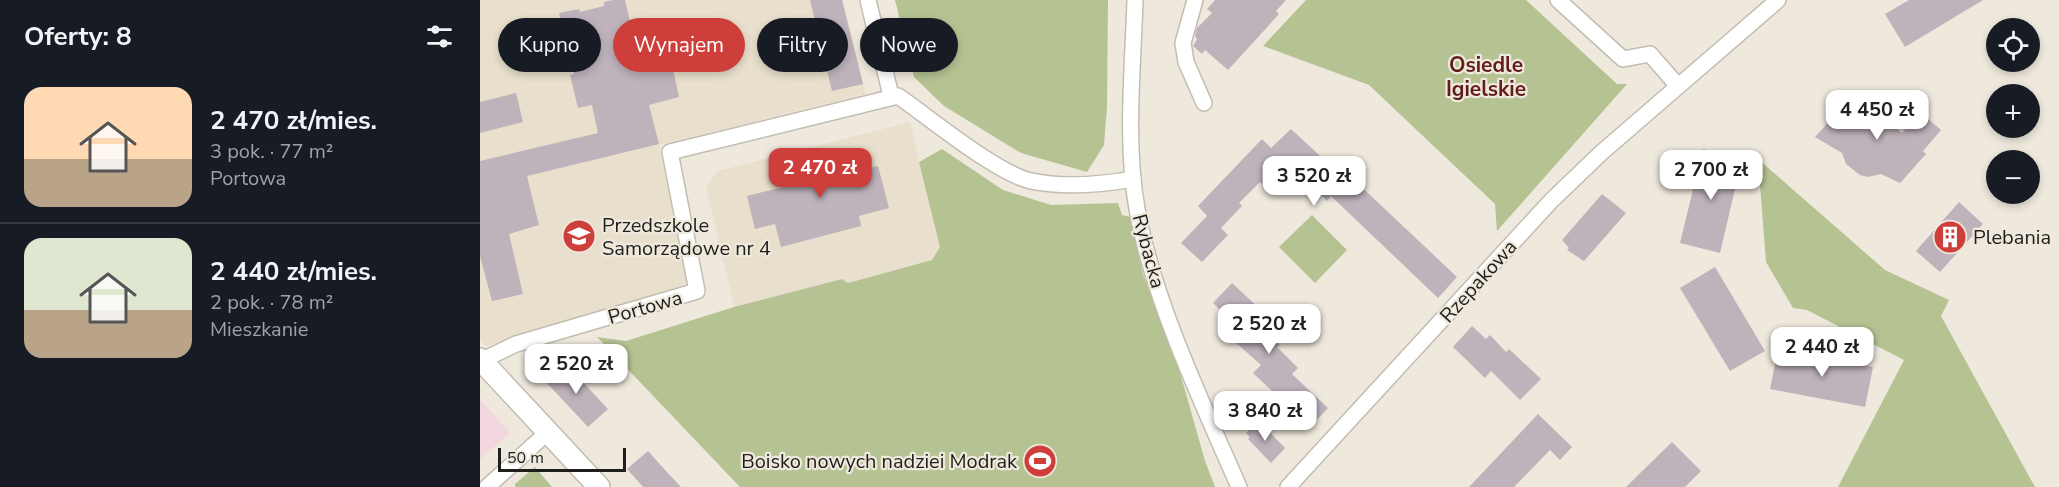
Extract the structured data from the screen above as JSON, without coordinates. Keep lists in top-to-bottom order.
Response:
{
  "streets": {
    "street": ["Rybacka", "Rzepakowa", "Portowa"]
  },
  "districts": ["Osiedle Igielskie"],
  "places": {
    "school or university": ["Przedszkole Samorządowe nr 4"],
    "building": ["Plebania"],
    "sports": ["Boisko nowych nadziei Modrak"]
  },
  "scale_bar": "50 m",
  "page": {
    "heading": "Oferty: 8",
    "map_buttons": ["+", "−"],
    "chip": [
      "Kupno",
      "Wynajem",
      "Filtry",
      "Nowe"
    ],
    "list": [
      {
        "name": "2 470 zł/mies.",
        "note": "3 pok. · 77 m² · Portowa"
      },
      {
        "name": "2 440 zł/mies.",
        "note": "2 pok. · 78 m² · Mieszkanie"
      }
    ],
    "price": [
      "4 450 zł",
      "2 470 zł",
      "2 700 zł",
      "3 520 zł",
      "2 520 zł",
      "2 440 zł",
      "2 520 zł",
      "3 840 zł"
    ],
    "scale": "50 m"
  }
}
